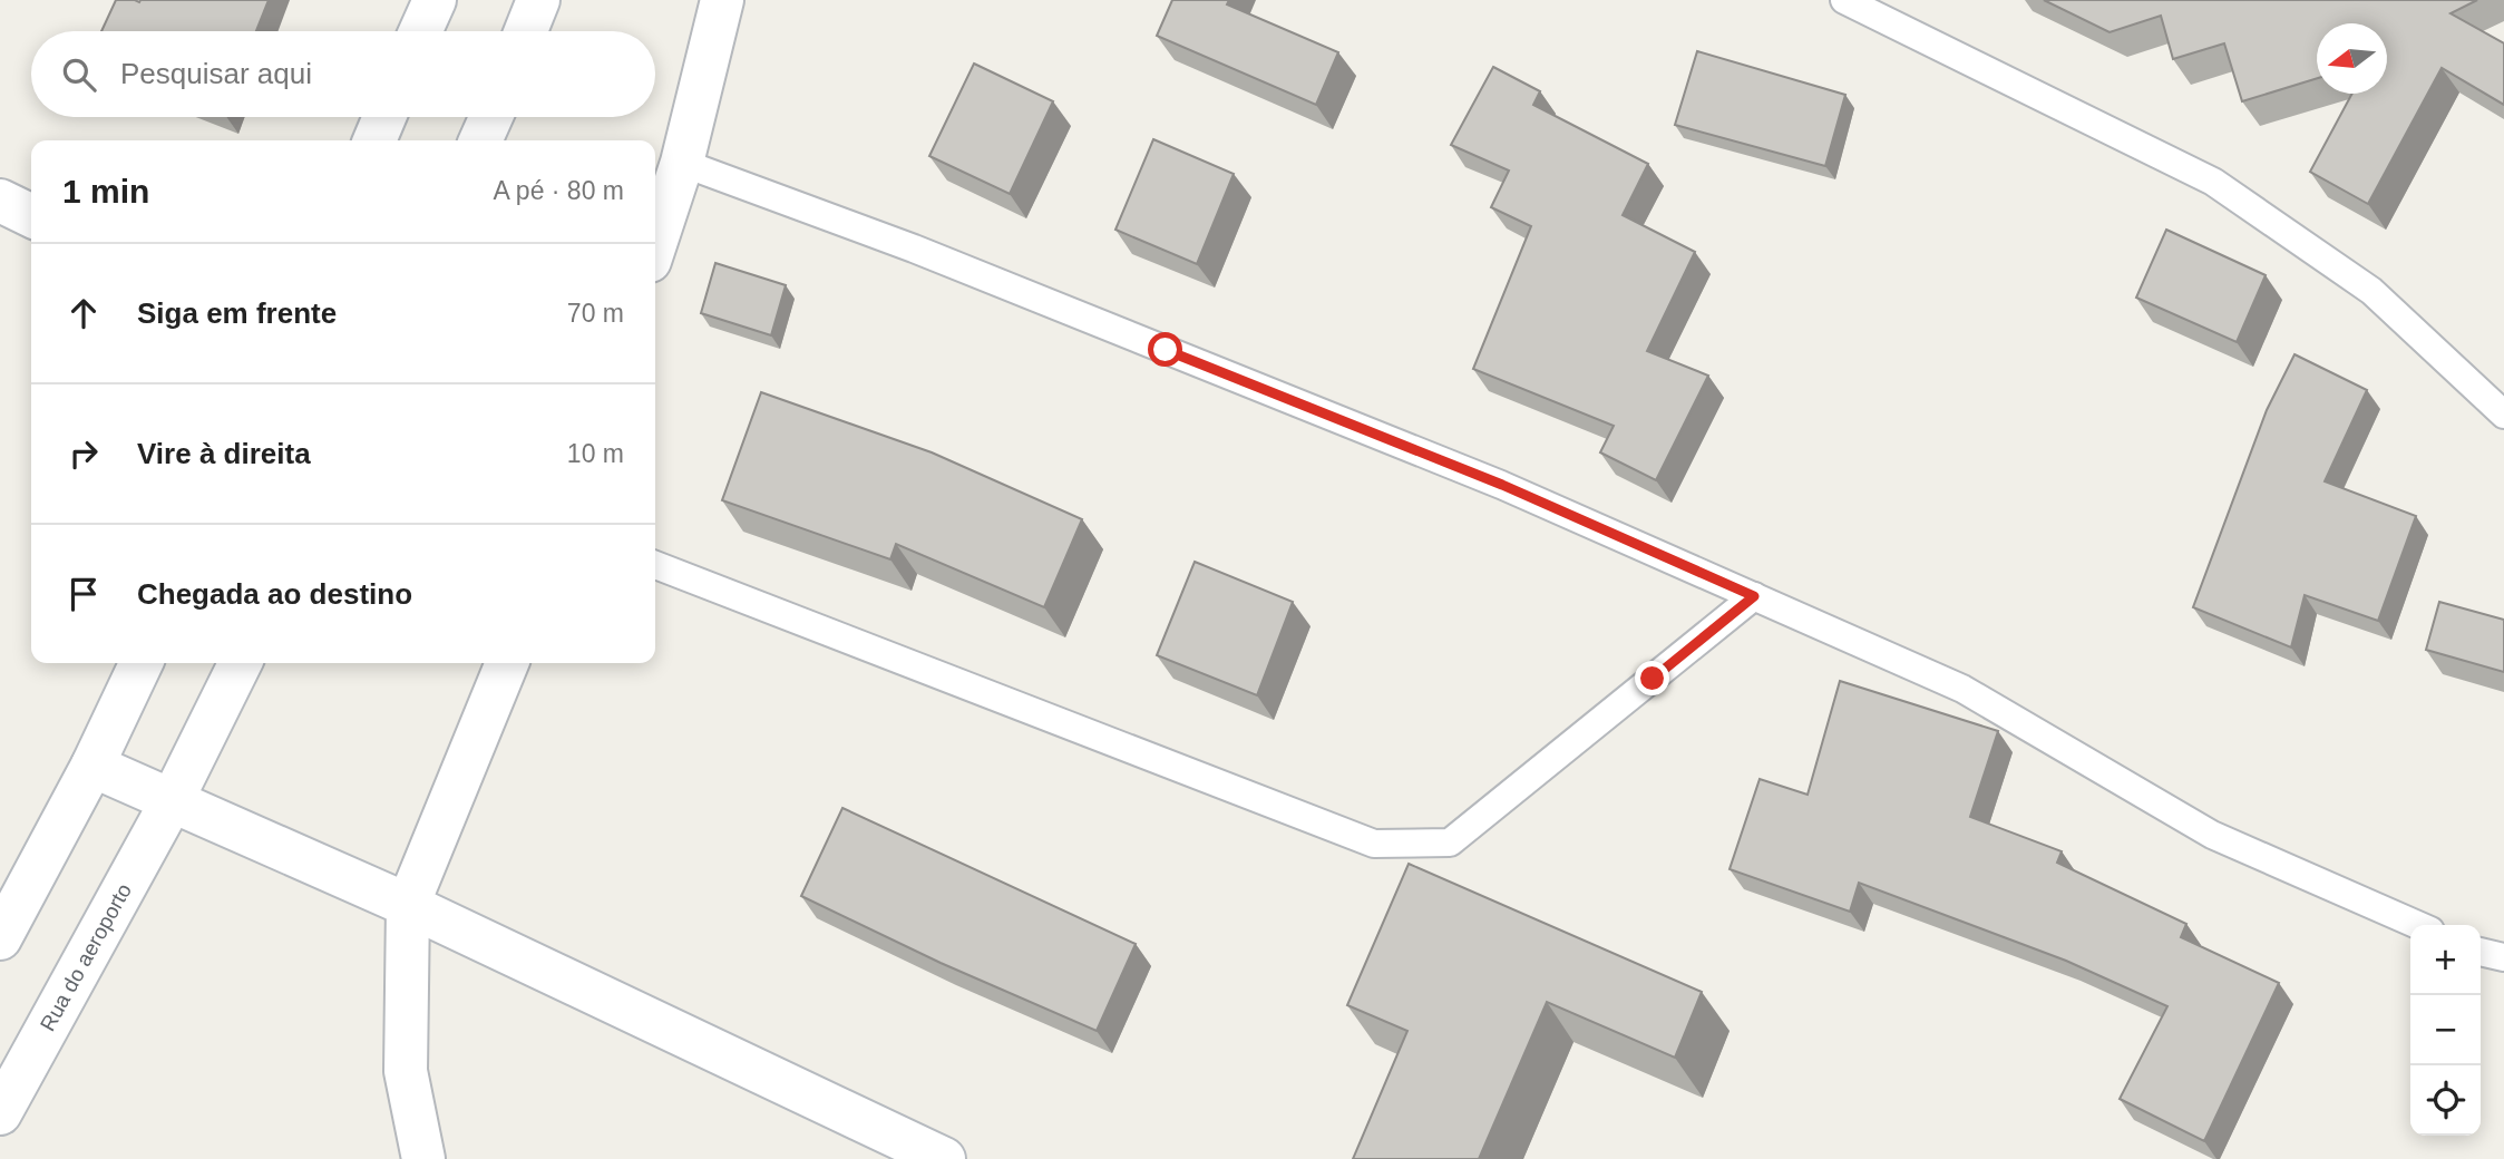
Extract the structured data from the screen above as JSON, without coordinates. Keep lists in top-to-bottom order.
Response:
{
  "streets": {
    "main road": ["Rua do aeroporto"]
  },
  "north": "left",
  "page": {
    "search": "Pesquisar aqui",
    "heading": ["1 min", "A pé · 80 m"],
    "list": [
      ["Siga em frente", "70 m"],
      ["Vire à direita", "10 m"],
      "Chegada ao destino"
    ],
    "map_buttons": ["+", "−"]
  }
}
